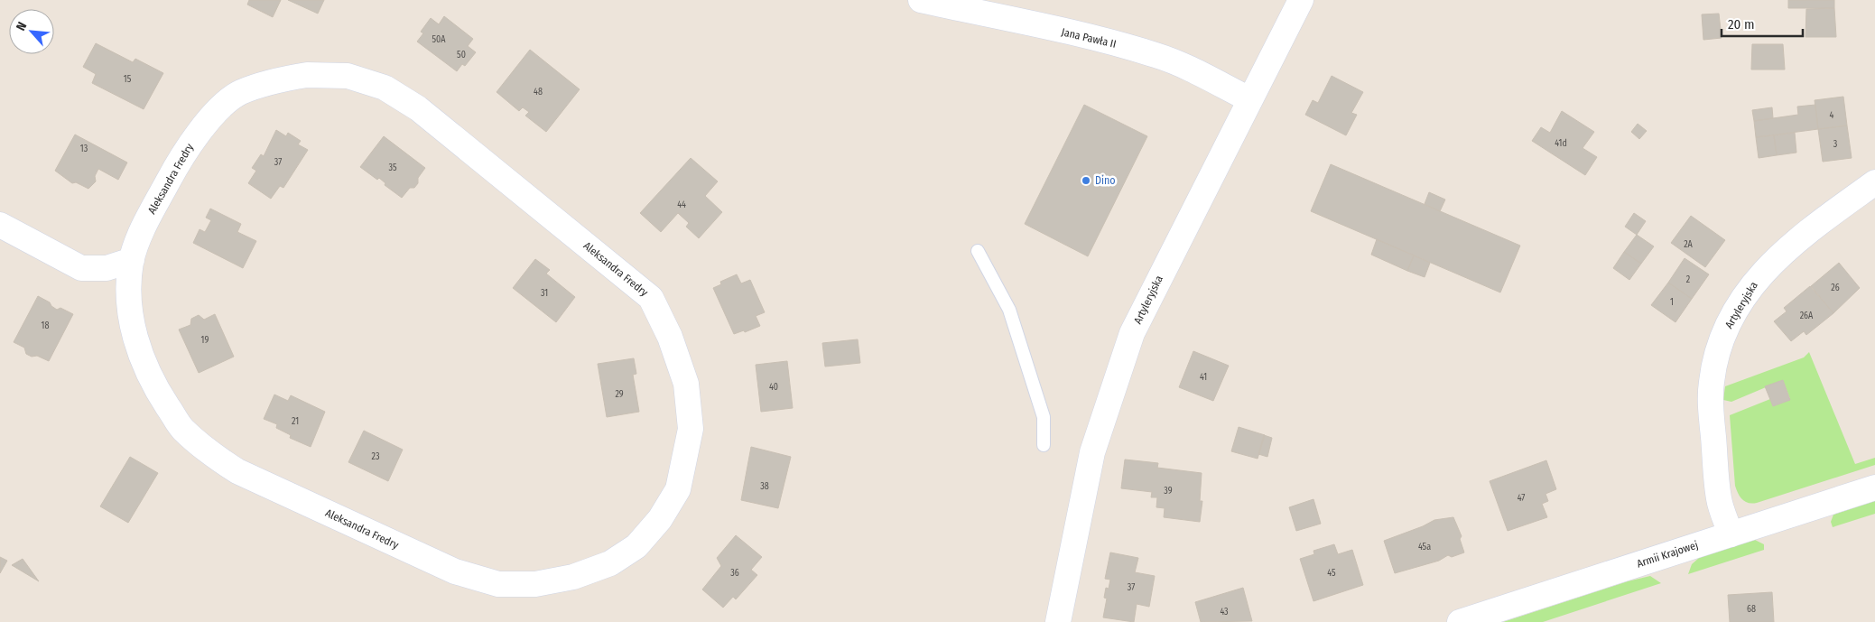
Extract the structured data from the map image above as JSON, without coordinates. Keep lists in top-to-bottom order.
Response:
{
  "streets": {
    "street": [
      "Jana Pawła II",
      "Aleksandra Fredry",
      "Artyleryjska",
      "Armii Krajowej"
    ]
  },
  "crossings": [
    ["Jana Pawła II", "Artyleryjska"],
    ["Artyleryjska", "Armii Krajowej"]
  ],
  "places": ["Dino"],
  "house_numbers": [
    "50A",
    "50",
    "15",
    "48",
    "4",
    "41d",
    "3",
    "13",
    "37",
    "35",
    "44",
    "2A",
    "2",
    "26",
    "31",
    "1",
    "26A",
    "18",
    "19",
    "41",
    "40",
    "29",
    "21",
    "23",
    "38",
    "39",
    "47",
    "45a",
    "36",
    "45",
    "37",
    "68",
    "43"
  ],
  "scale_bar": "20 m",
  "north": "top left"
}
